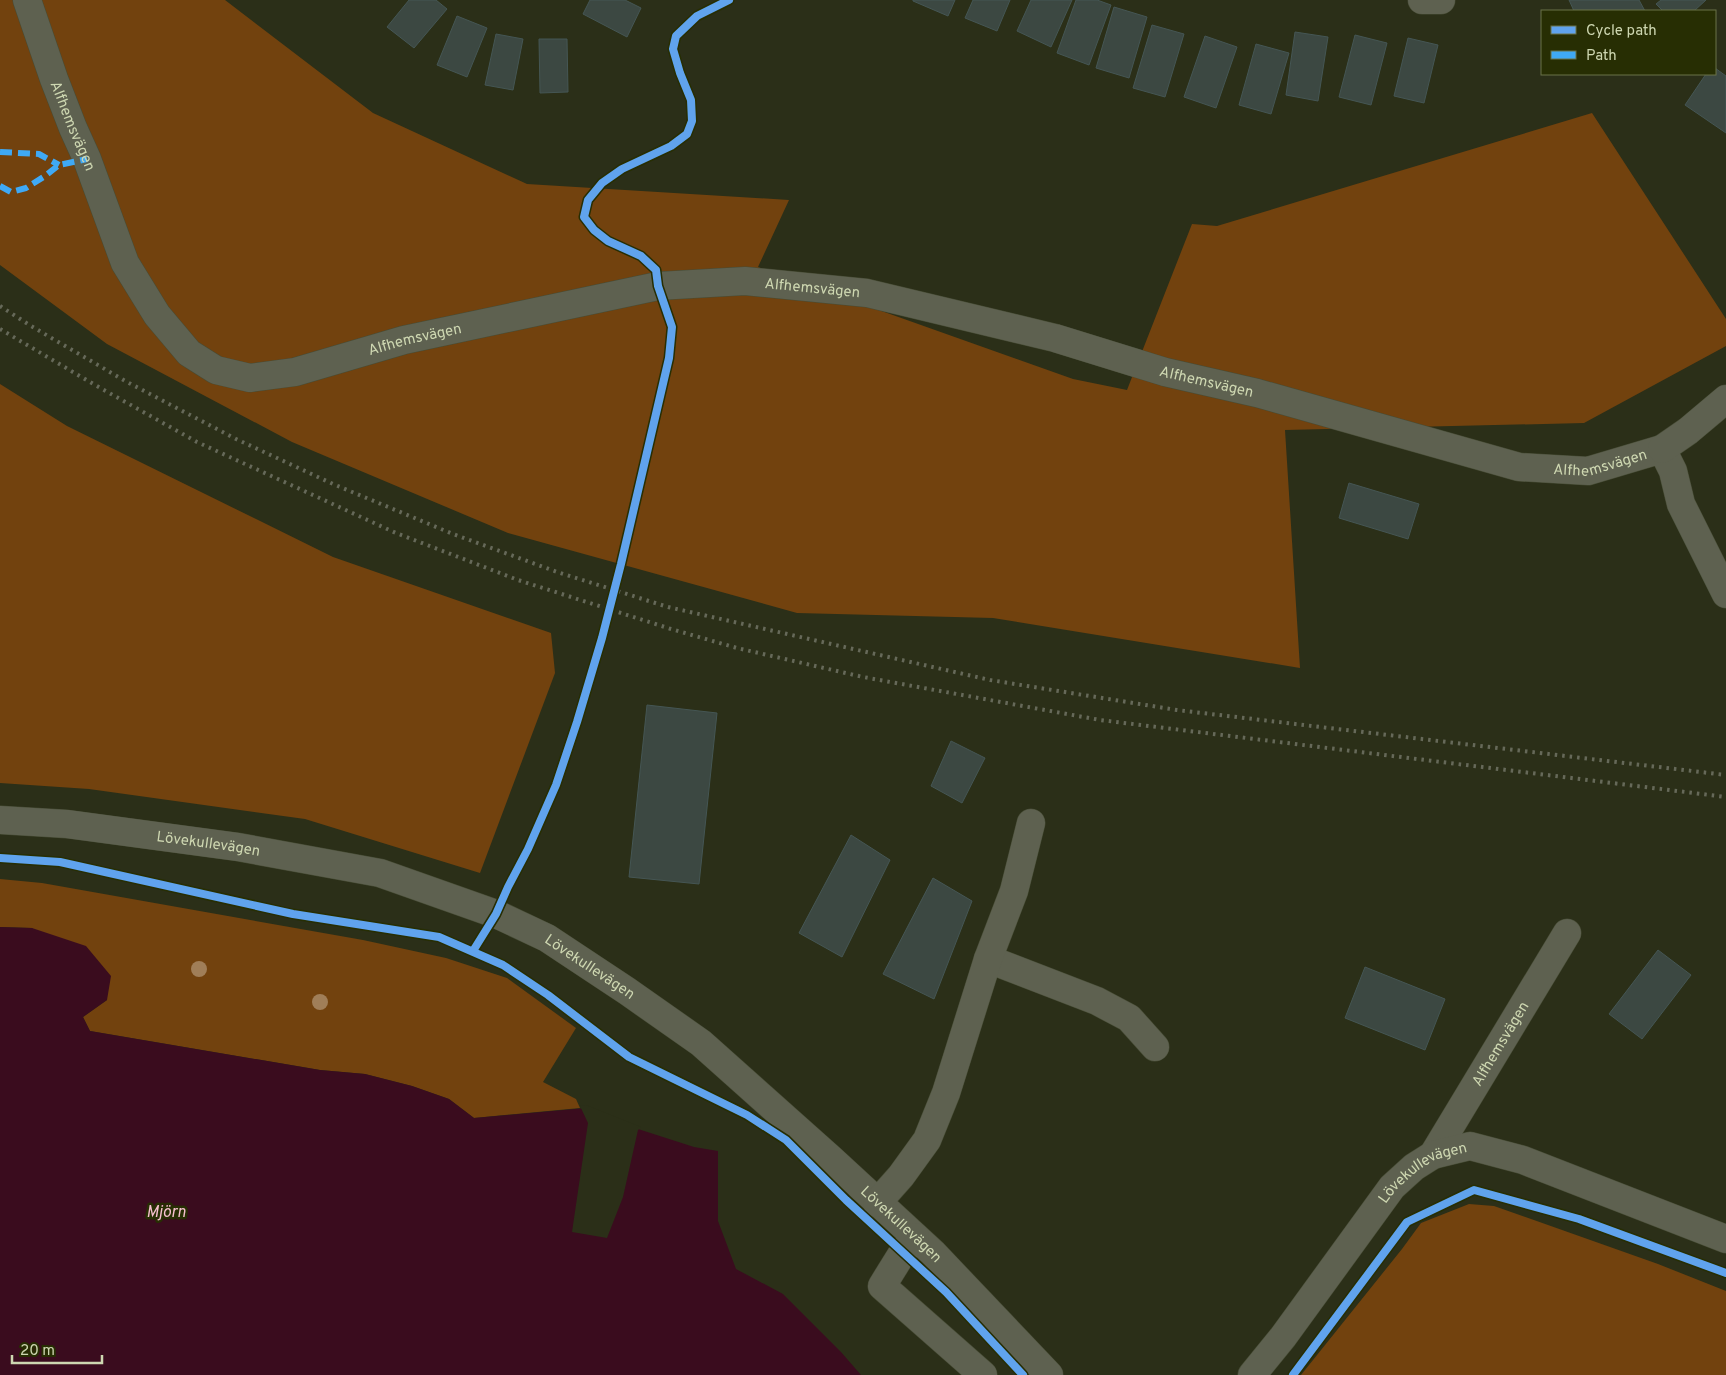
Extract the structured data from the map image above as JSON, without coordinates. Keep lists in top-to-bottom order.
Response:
{
  "streets": {
    "street": ["Alfhemsvägen", "Lövekullevägen"]
  },
  "crossings": [
    ["Alfhemsvägen", "Lövekullevägen"]
  ],
  "water": ["Mjörn"],
  "legend": ["Cycle path", "Path"],
  "scale_bar": "20 m"
}
